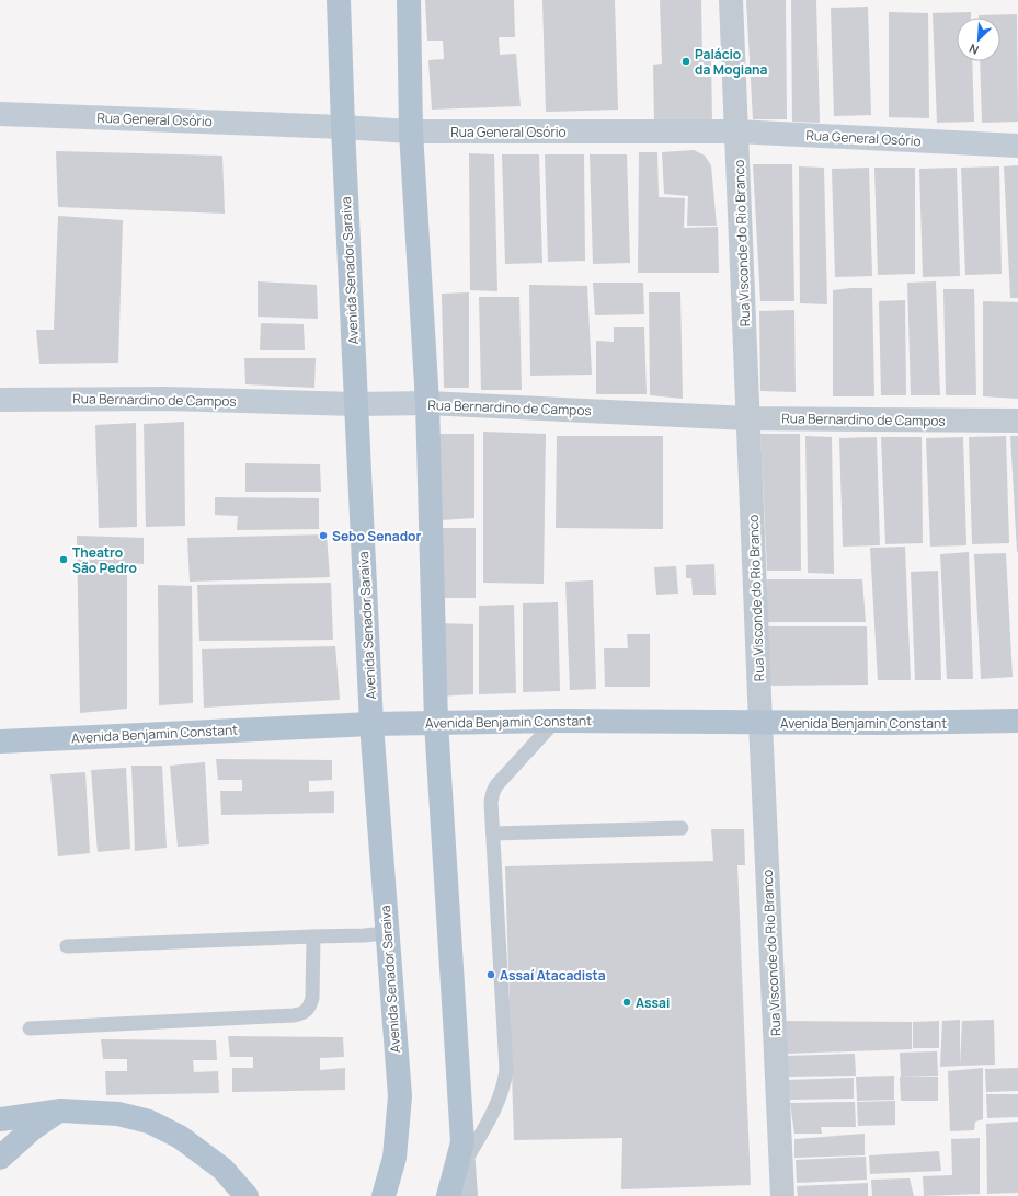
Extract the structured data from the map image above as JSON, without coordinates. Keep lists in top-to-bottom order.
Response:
{
  "streets": {
    "main road": ["Avenida Senador Saraiva", "Avenida Benjamin Constant"],
    "street": ["Rua General Osório", "Rua Visconde do Rio Branco", "Rua Bernardino de Campos"]
  },
  "crossings": [
    ["Rua General Osório", "Rua Visconde do Rio Branco"],
    ["Rua General Osório", "Avenida Senador Saraiva"],
    ["Rua Visconde do Rio Branco", "Rua Bernardino de Campos"],
    ["Rua Visconde do Rio Branco", "Avenida Benjamin Constant"],
    ["Avenida Senador Saraiva", "Rua Bernardino de Campos"],
    ["Avenida Senador Saraiva", "Avenida Benjamin Constant"]
  ],
  "places": [
    "Palácio da Mogiana",
    "Sebo Senador",
    "Theatro São Pedro",
    "Assaí Atacadista",
    "Assai"
  ],
  "north": "bottom left"
}
